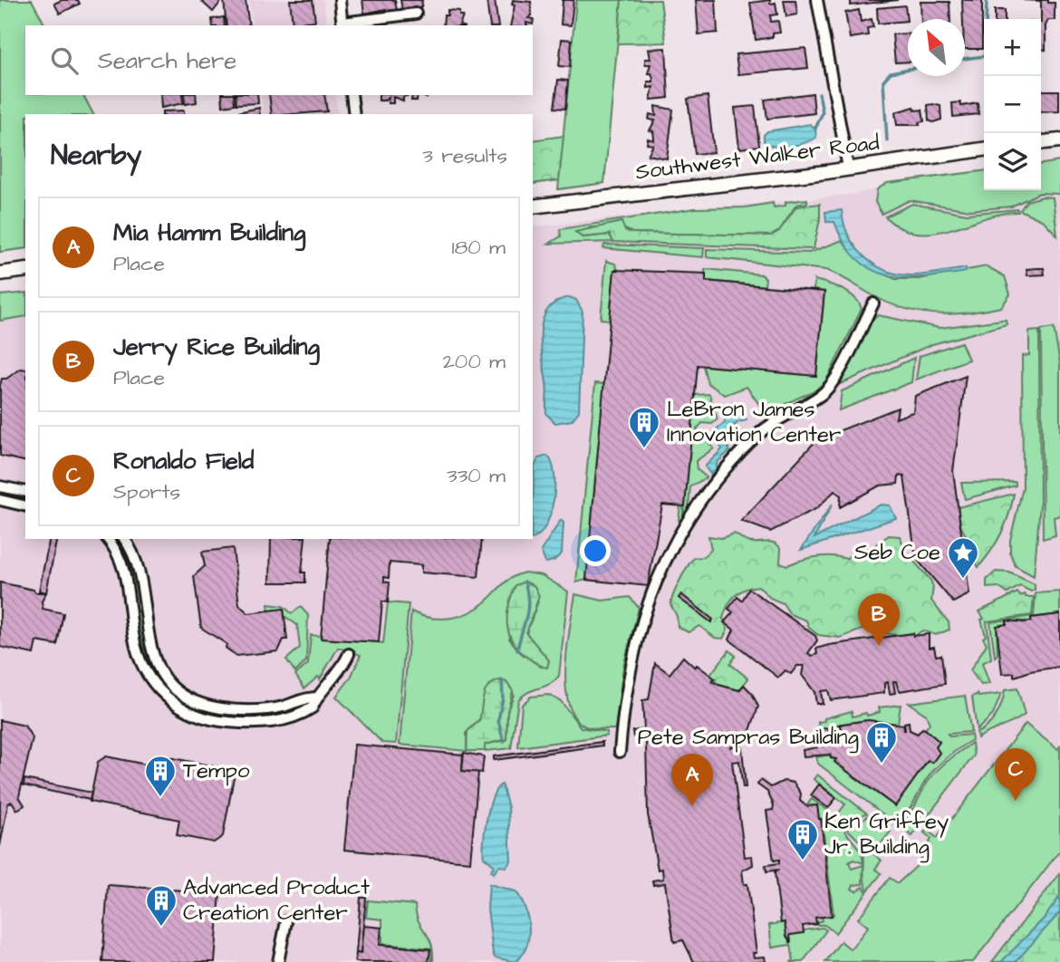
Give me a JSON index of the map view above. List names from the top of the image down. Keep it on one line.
{"streets":{"main road":["Southwest Walker Road"]},"places":{"building":["LeBron James Innovation Center","Pete Sampras Building","Tempo","Ken Griffey Jr. Building","Advanced Product Creation Center"],"place":["Seb Coe"]},"north":"top left","page":{"map_buttons":["+","−"],"search":"Search here","heading":["Nearby","3 results"],"list":[{"mark":"A","name":"Mia Hamm Building","note":"Place","value":"180 m"},{"mark":"B","name":"Jerry Rice Building","note":"Place","value":"200 m"},{"mark":"C","name":"Ronaldo Field","note":"Sports","value":"330 m"}],"pins":["B","C","A"]}}
